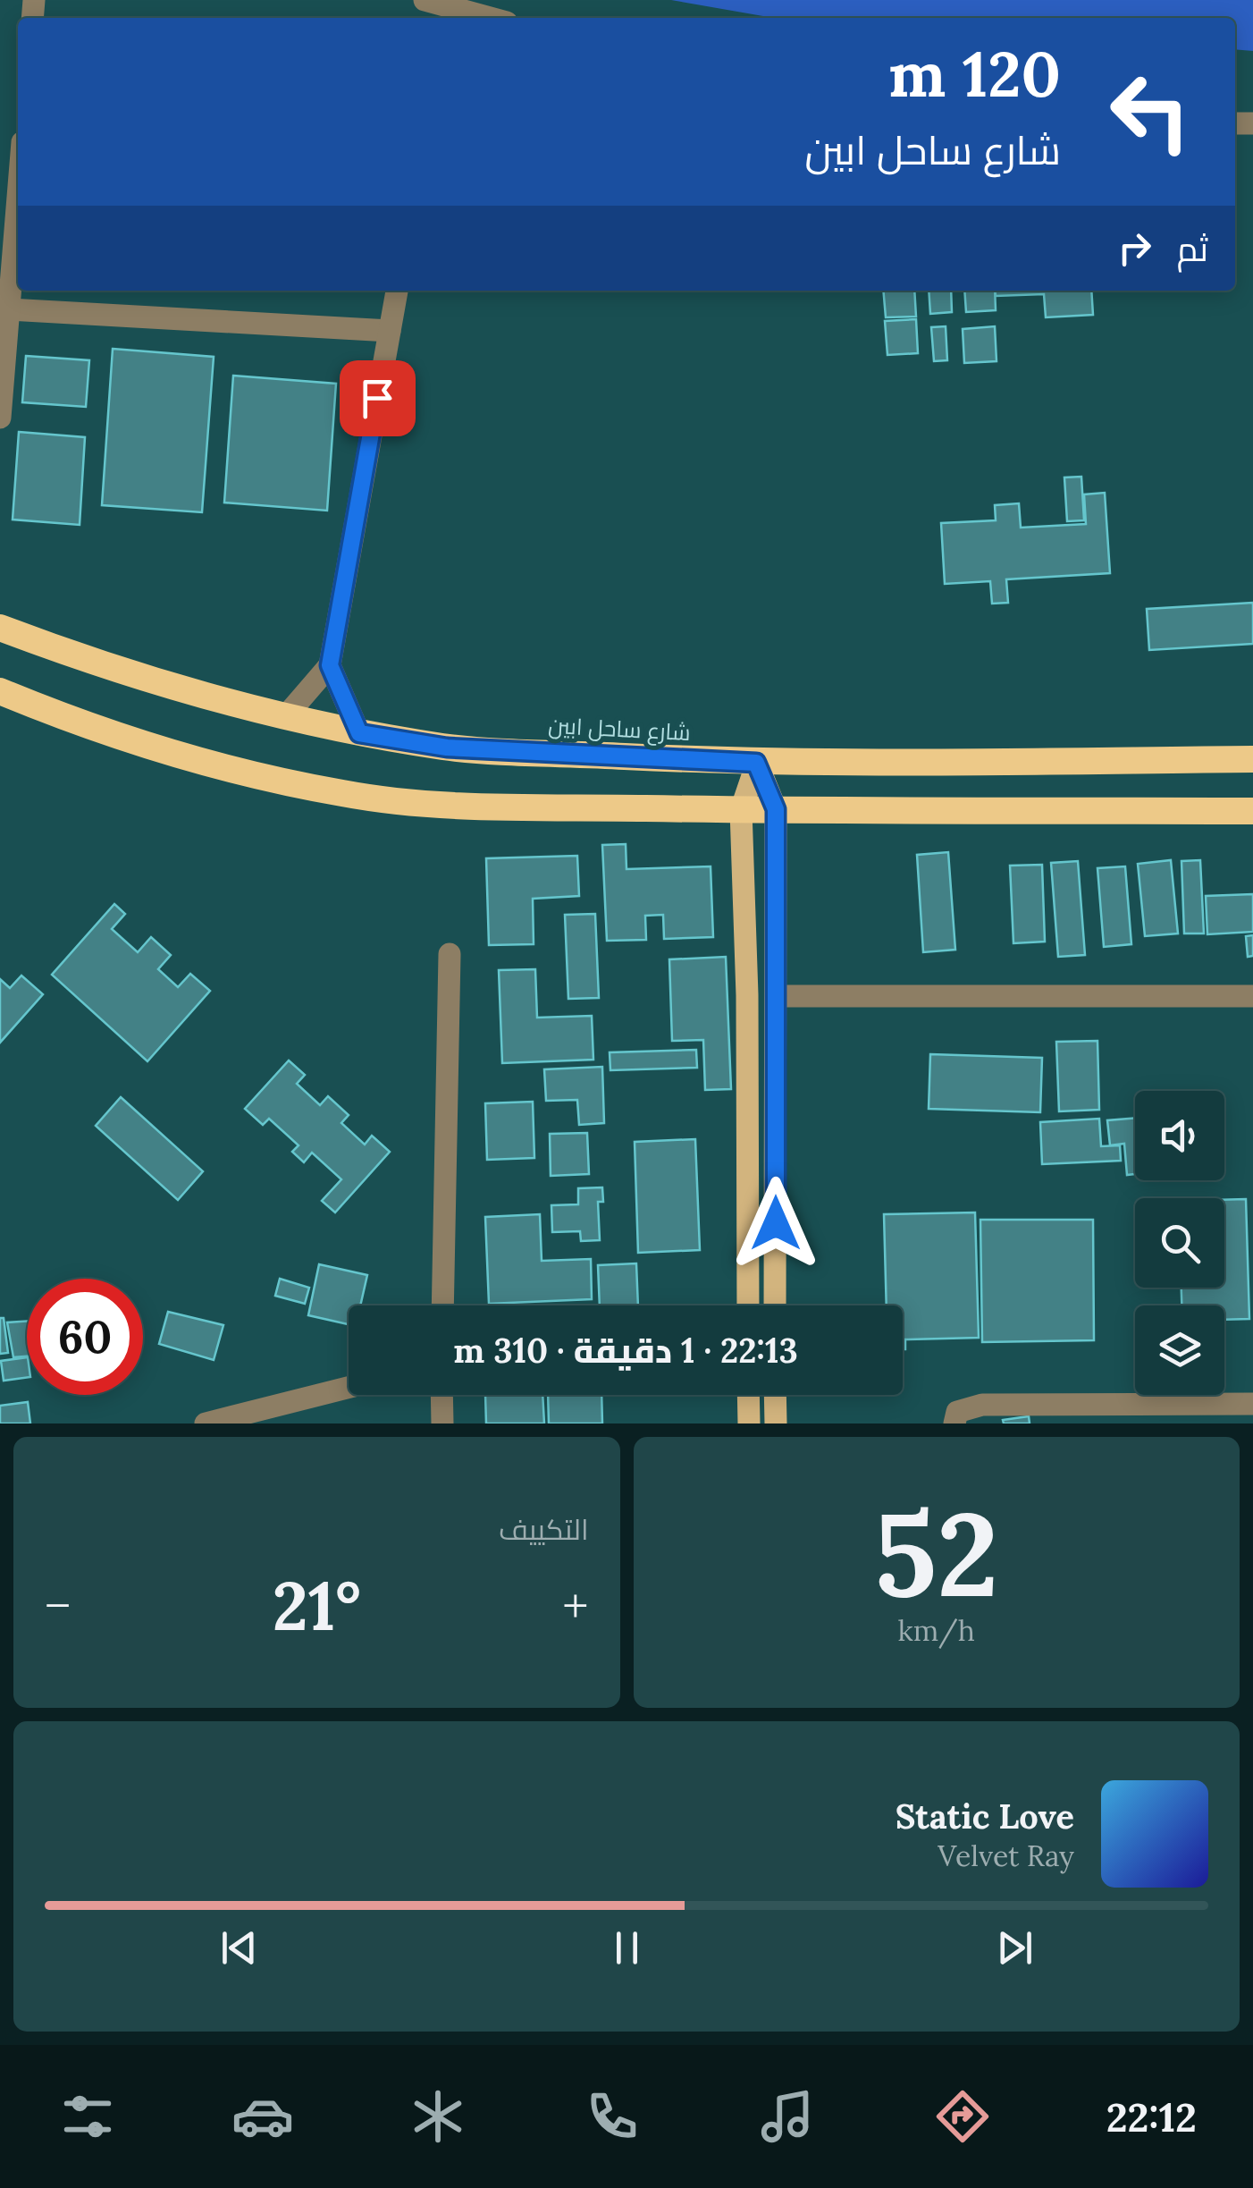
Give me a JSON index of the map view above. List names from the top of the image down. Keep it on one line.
{"streets":{"highway":["شارع ساحل ابين"]},"page":{"turn":["120 m","شارع ساحل ابين"],"then":"ثم","limit":"60","trip":"22:13 · 1 دقيقة · 310 m","tile":[["52","km/h"],"التكييف"],"heat":["−","21°","+"],"song":["Static Love","Velvet Ray"],"tabs":"22:12"}}
